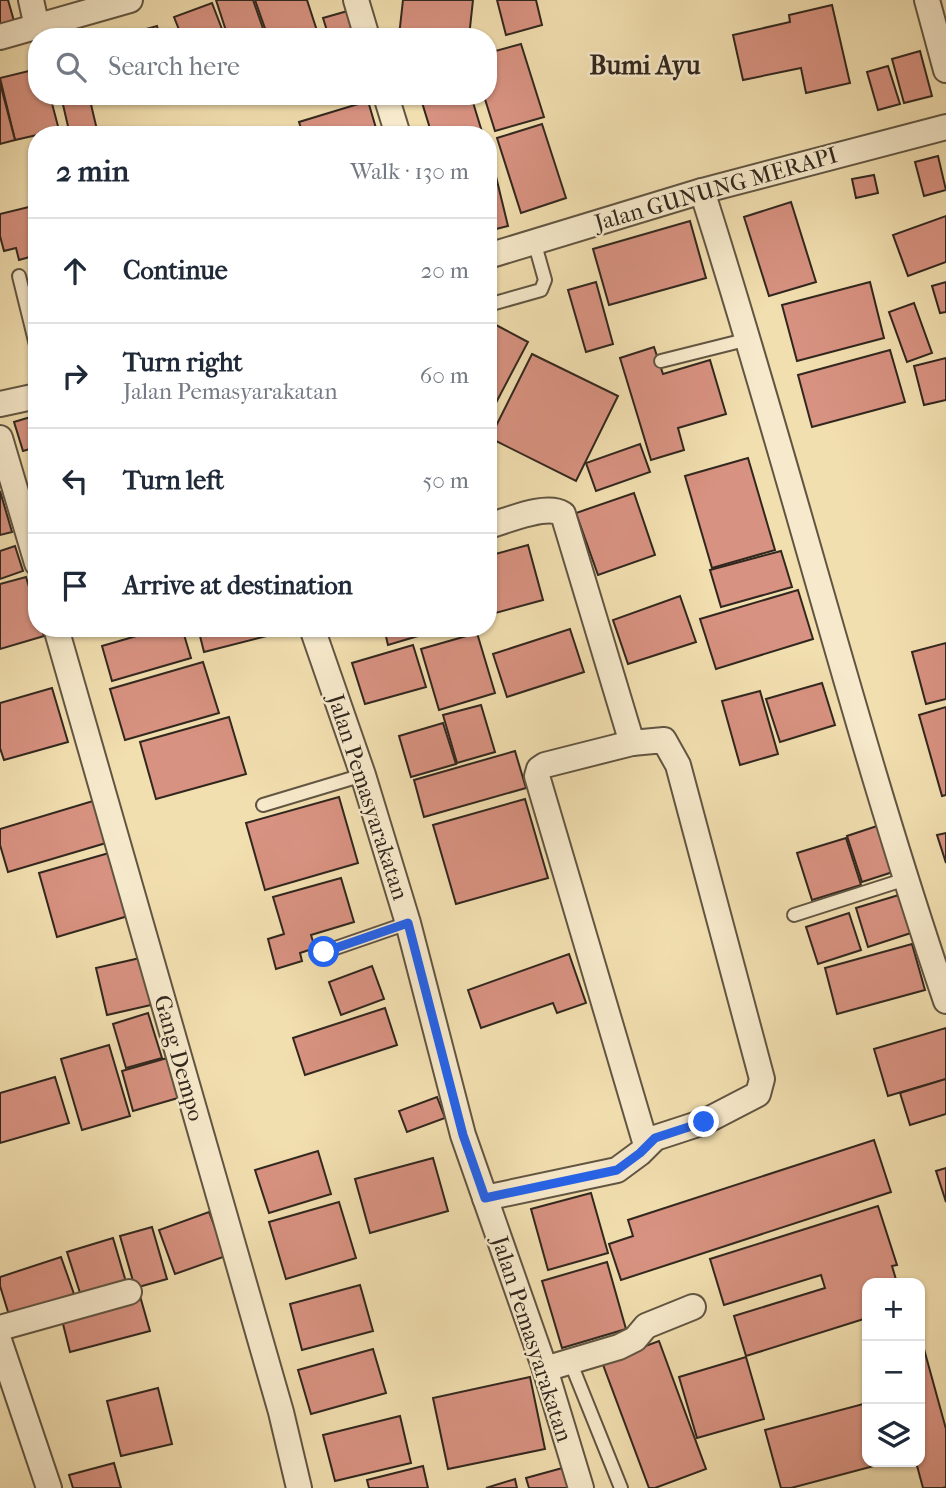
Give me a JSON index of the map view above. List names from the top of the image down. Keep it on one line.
{"streets":{"street":["Jalan GUNUNG MERAPI","Jalan Pemasyarakatan","Gang Dempo"]},"districts":["Bumi Ayu"],"page":{"search":"Search here","heading":["2 min","Walk · 130 m"],"list":[["Continue","20 m"],["Turn right","Jalan Pemasyarakatan","60 m"],["Turn left","50 m"],"Arrive at destination"],"map_buttons":["+","−"]}}
